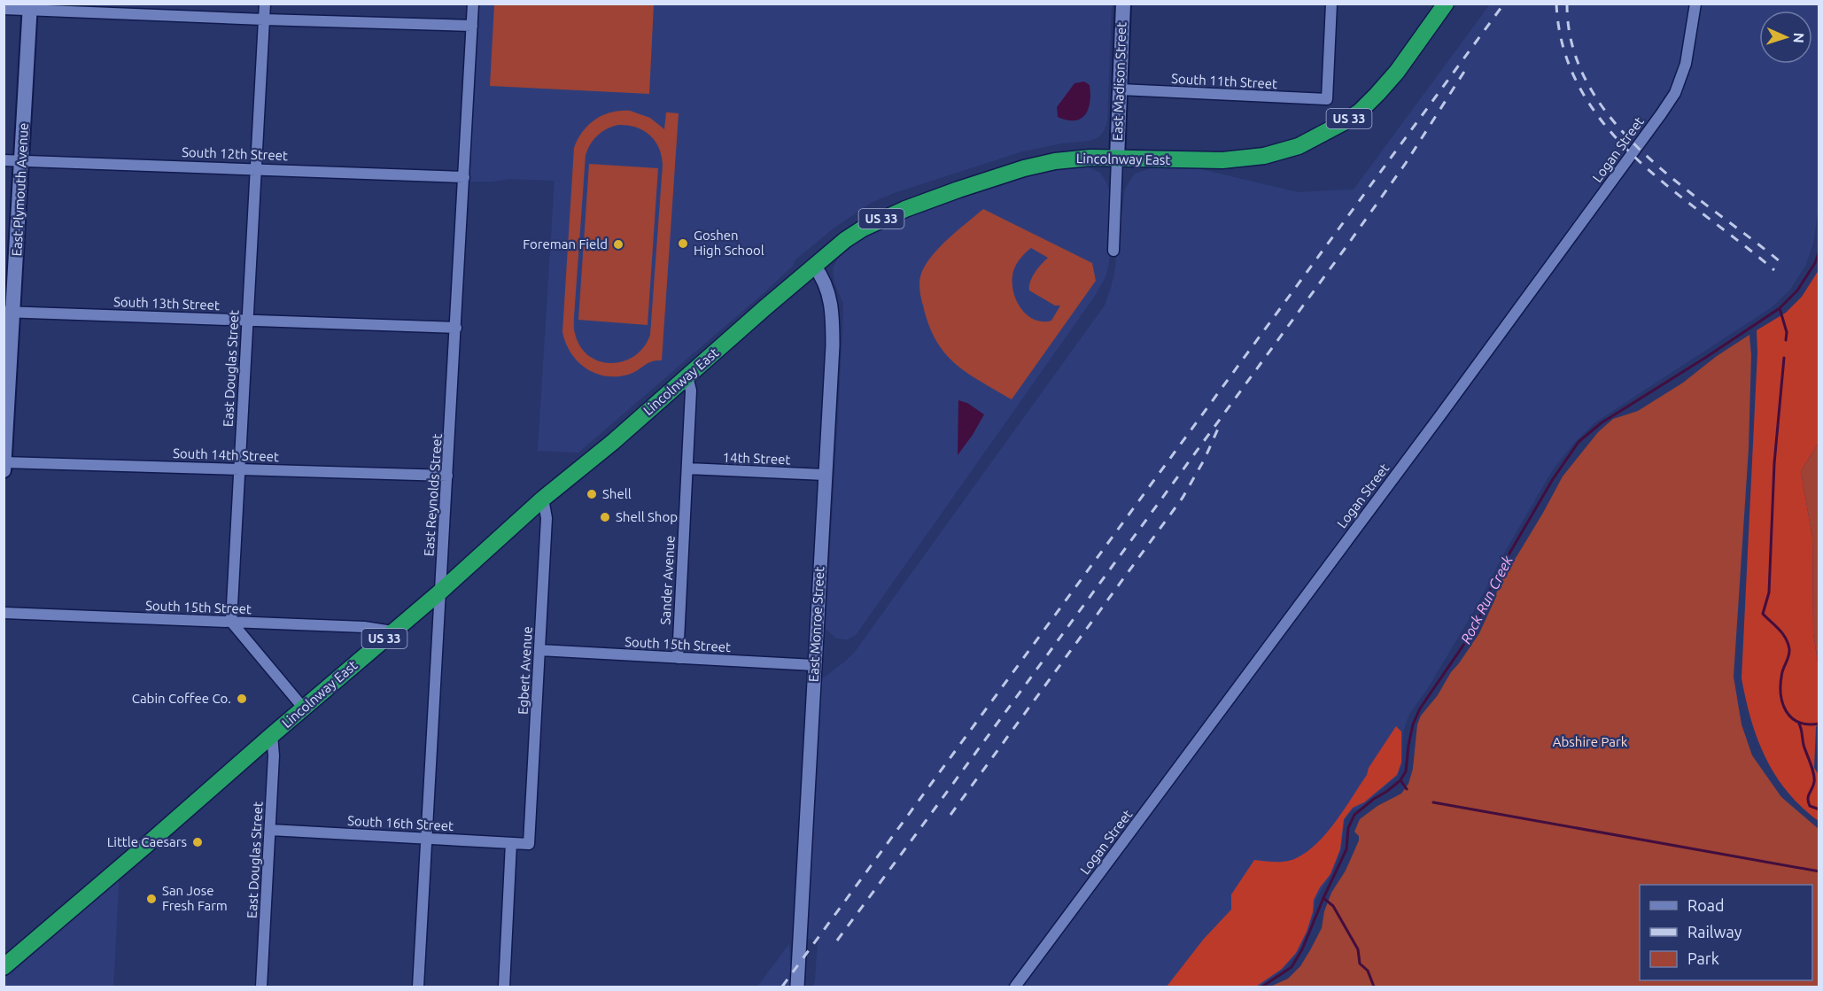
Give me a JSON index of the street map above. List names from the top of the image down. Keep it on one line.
{"streets":{"highway":["US 33","Lincolnway East"],"main road":["East Madison Street","East Plymouth Avenue"],"street":["South 11th Street","Logan Street","South 12th Street","South 13th Street","East Douglas Street","South 14th Street","14th Street","East Reynolds Street","Sander Avenue","South 15th Street","East Monroe Street","Egbert Avenue","South 16th Street"]},"crossings":[["East Madison Street","South 11th Street"],["East Madison Street","Lincolnway East"],["South 12th Street","East Plymouth Avenue"],["South 12th Street","East Douglas Street"],["South 12th Street","East Reynolds Street"],["Lincolnway East","East Douglas Street"],["Lincolnway East","East Reynolds Street"],["Lincolnway East","Sander Avenue"],["Lincolnway East","South 15th Street"],["Lincolnway East","East Monroe Street"],["Lincolnway East","Egbert Avenue"],["East Plymouth Avenue","South 13th Street"],["East Plymouth Avenue","South 14th Street"],["South 13th Street","East Douglas Street"],["South 13th Street","East Reynolds Street"],["East Douglas Street","South 14th Street"],["East Douglas Street","South 15th Street"],["East Douglas Street","South 16th Street"],["South 14th Street","East Reynolds Street"],["14th Street","Sander Avenue"],["14th Street","East Monroe Street"],["East Reynolds Street","South 16th Street"],["Sander Avenue","South 15th Street"],["South 15th Street","East Monroe Street"],["South 15th Street","Egbert Avenue"],["Egbert Avenue","South 16th Street"]],"water":["Rock Run Creek"],"parks":["Abshire Park"],"places":["Goshen High School","Foreman Field","Shell","Shell Shop","Cabin Coffee Co.","Little Caesars","San Jose Fresh Farm"],"legend":["Road","Railway","Park"],"north":"right"}
